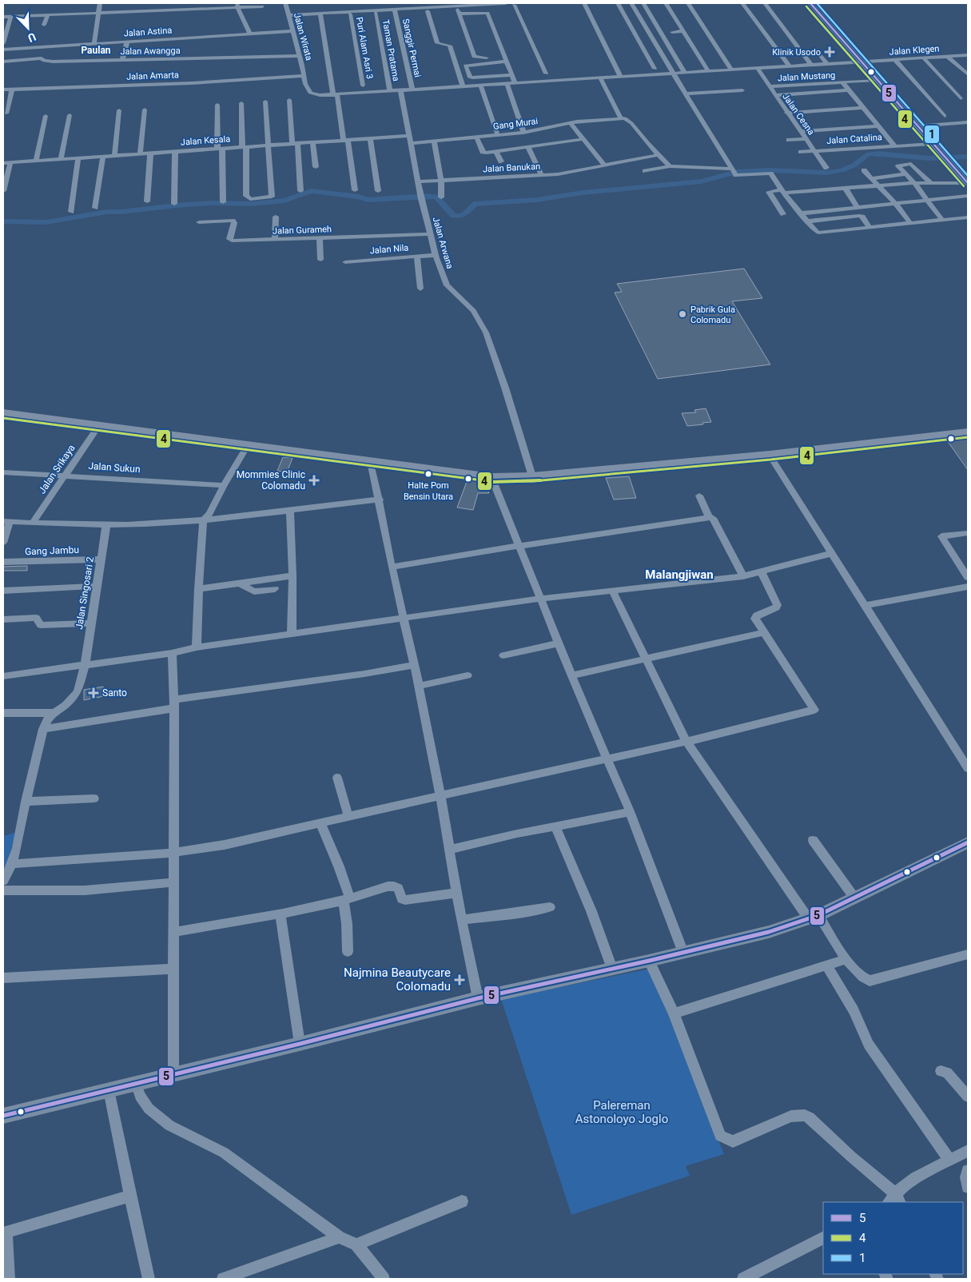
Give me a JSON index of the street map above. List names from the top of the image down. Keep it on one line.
{"streets":{"street":["Jalan Astina","Jalan Wirata","Puri Alam Asri 3","Sanggir Permai","Taman Pratama","Jalan Klegen","Jalan Awangga","Jalan Amarta","Jalan Mustang","Jalan Cesna","Gang Murai","Jalan Catalina","Jalan Kesala","Jalan Banukan","Jalan Gurameh","Jalan Arwana","Jalan Nila","Jalan Sukun","Jalan Srikaya","Gang Jambu","Jalan Singosari 2"]},"crossings":[["Jalan Astina","Jalan Wirata"],["Jalan Wirata","Jalan Klegen"],["Jalan Wirata","Jalan Awangga"],["Jalan Wirata","Jalan Amarta"],["Puri Alam Asri 3","Jalan Klegen"],["Sanggir Permai","Jalan Klegen"],["Taman Pratama","Jalan Klegen"],["Jalan Klegen","Jalan Arwana"],["Jalan Mustang","Jalan Cesna"],["Jalan Cesna","Jalan Catalina"],["Gang Murai","Jalan Arwana"],["Jalan Kesala","Jalan Arwana"],["Jalan Banukan","Jalan Arwana"],["Jalan Gurameh","Jalan Arwana"],["Jalan Arwana","Jalan Nila"],["Jalan Sukun","Jalan Srikaya"],["Gang Jambu","Jalan Singosari 2"]],"districts":["Paulan","Malangjiwan"],"parks":["Palereman Astonoloyo Joglo"],"places":{"health":["Klinik Usodo","Mommies Clinic Colomadu","Santo","Najmina Beautycare Colomadu"],"other":["Pabrik Gula Colomadu","Halte Pom Bensin Utara"]},"lines":["transit line 5","transit line 1","transit line 4"],"legend":["5","4","1"],"north":"bottom right"}
